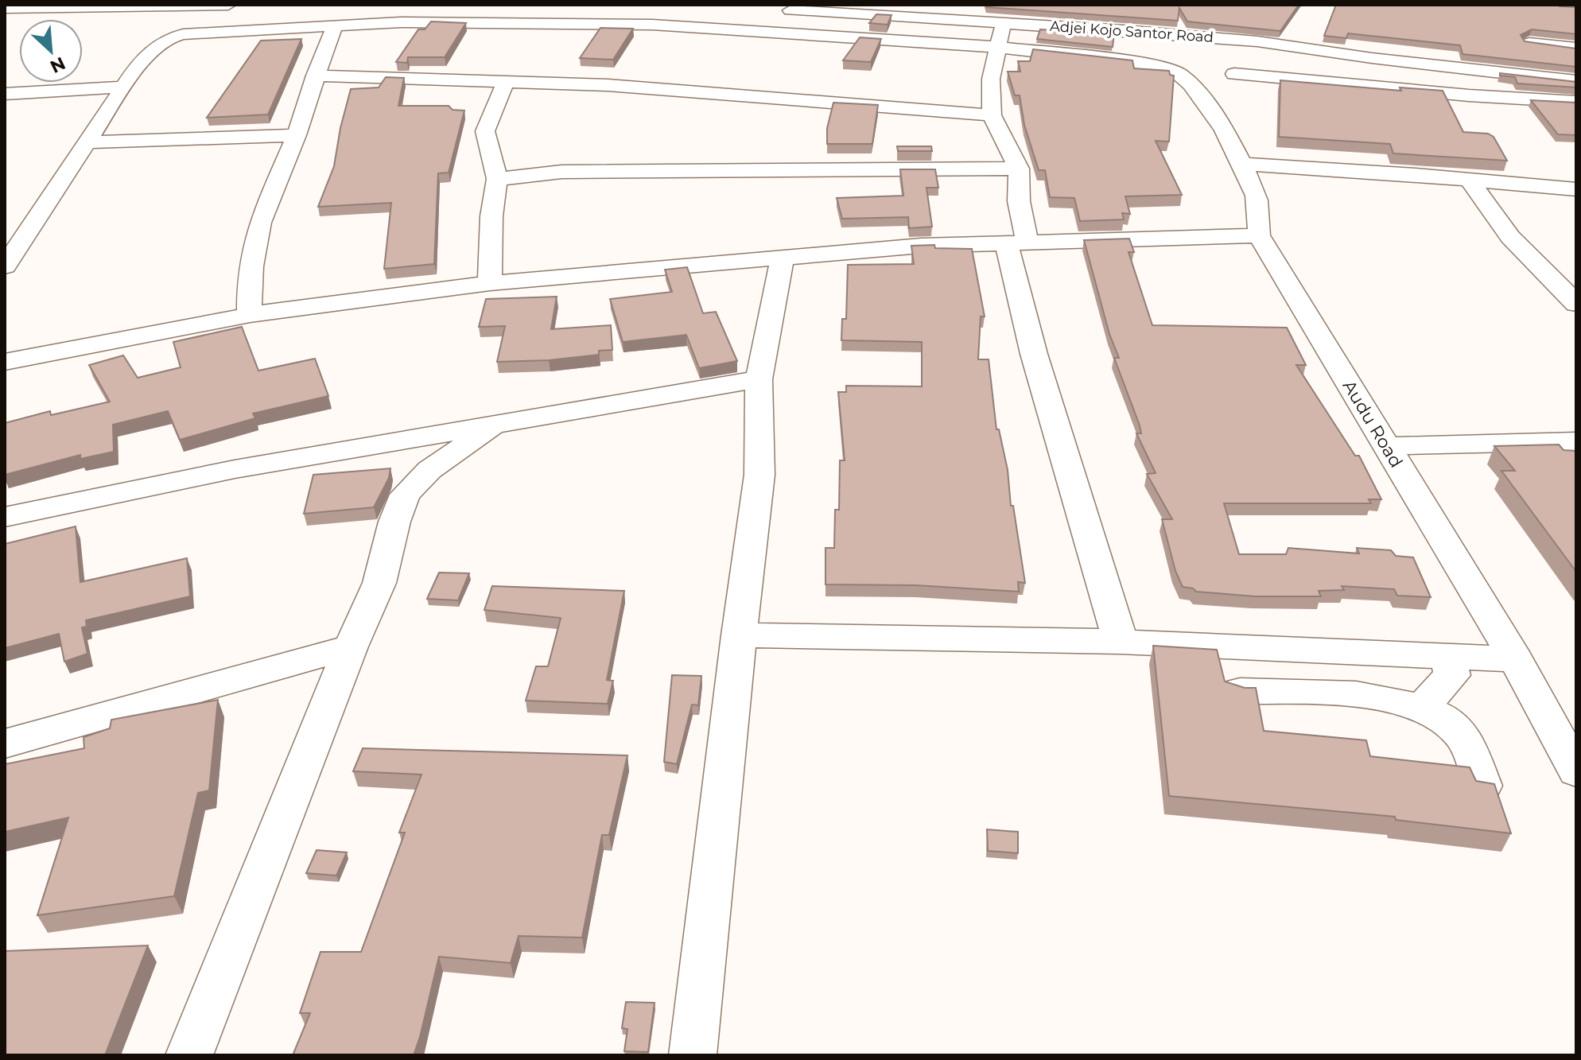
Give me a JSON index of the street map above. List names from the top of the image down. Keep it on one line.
{"streets":{"street":["Adjei Kojo Santor Road","Audu Road"]},"north":"bottom right"}
